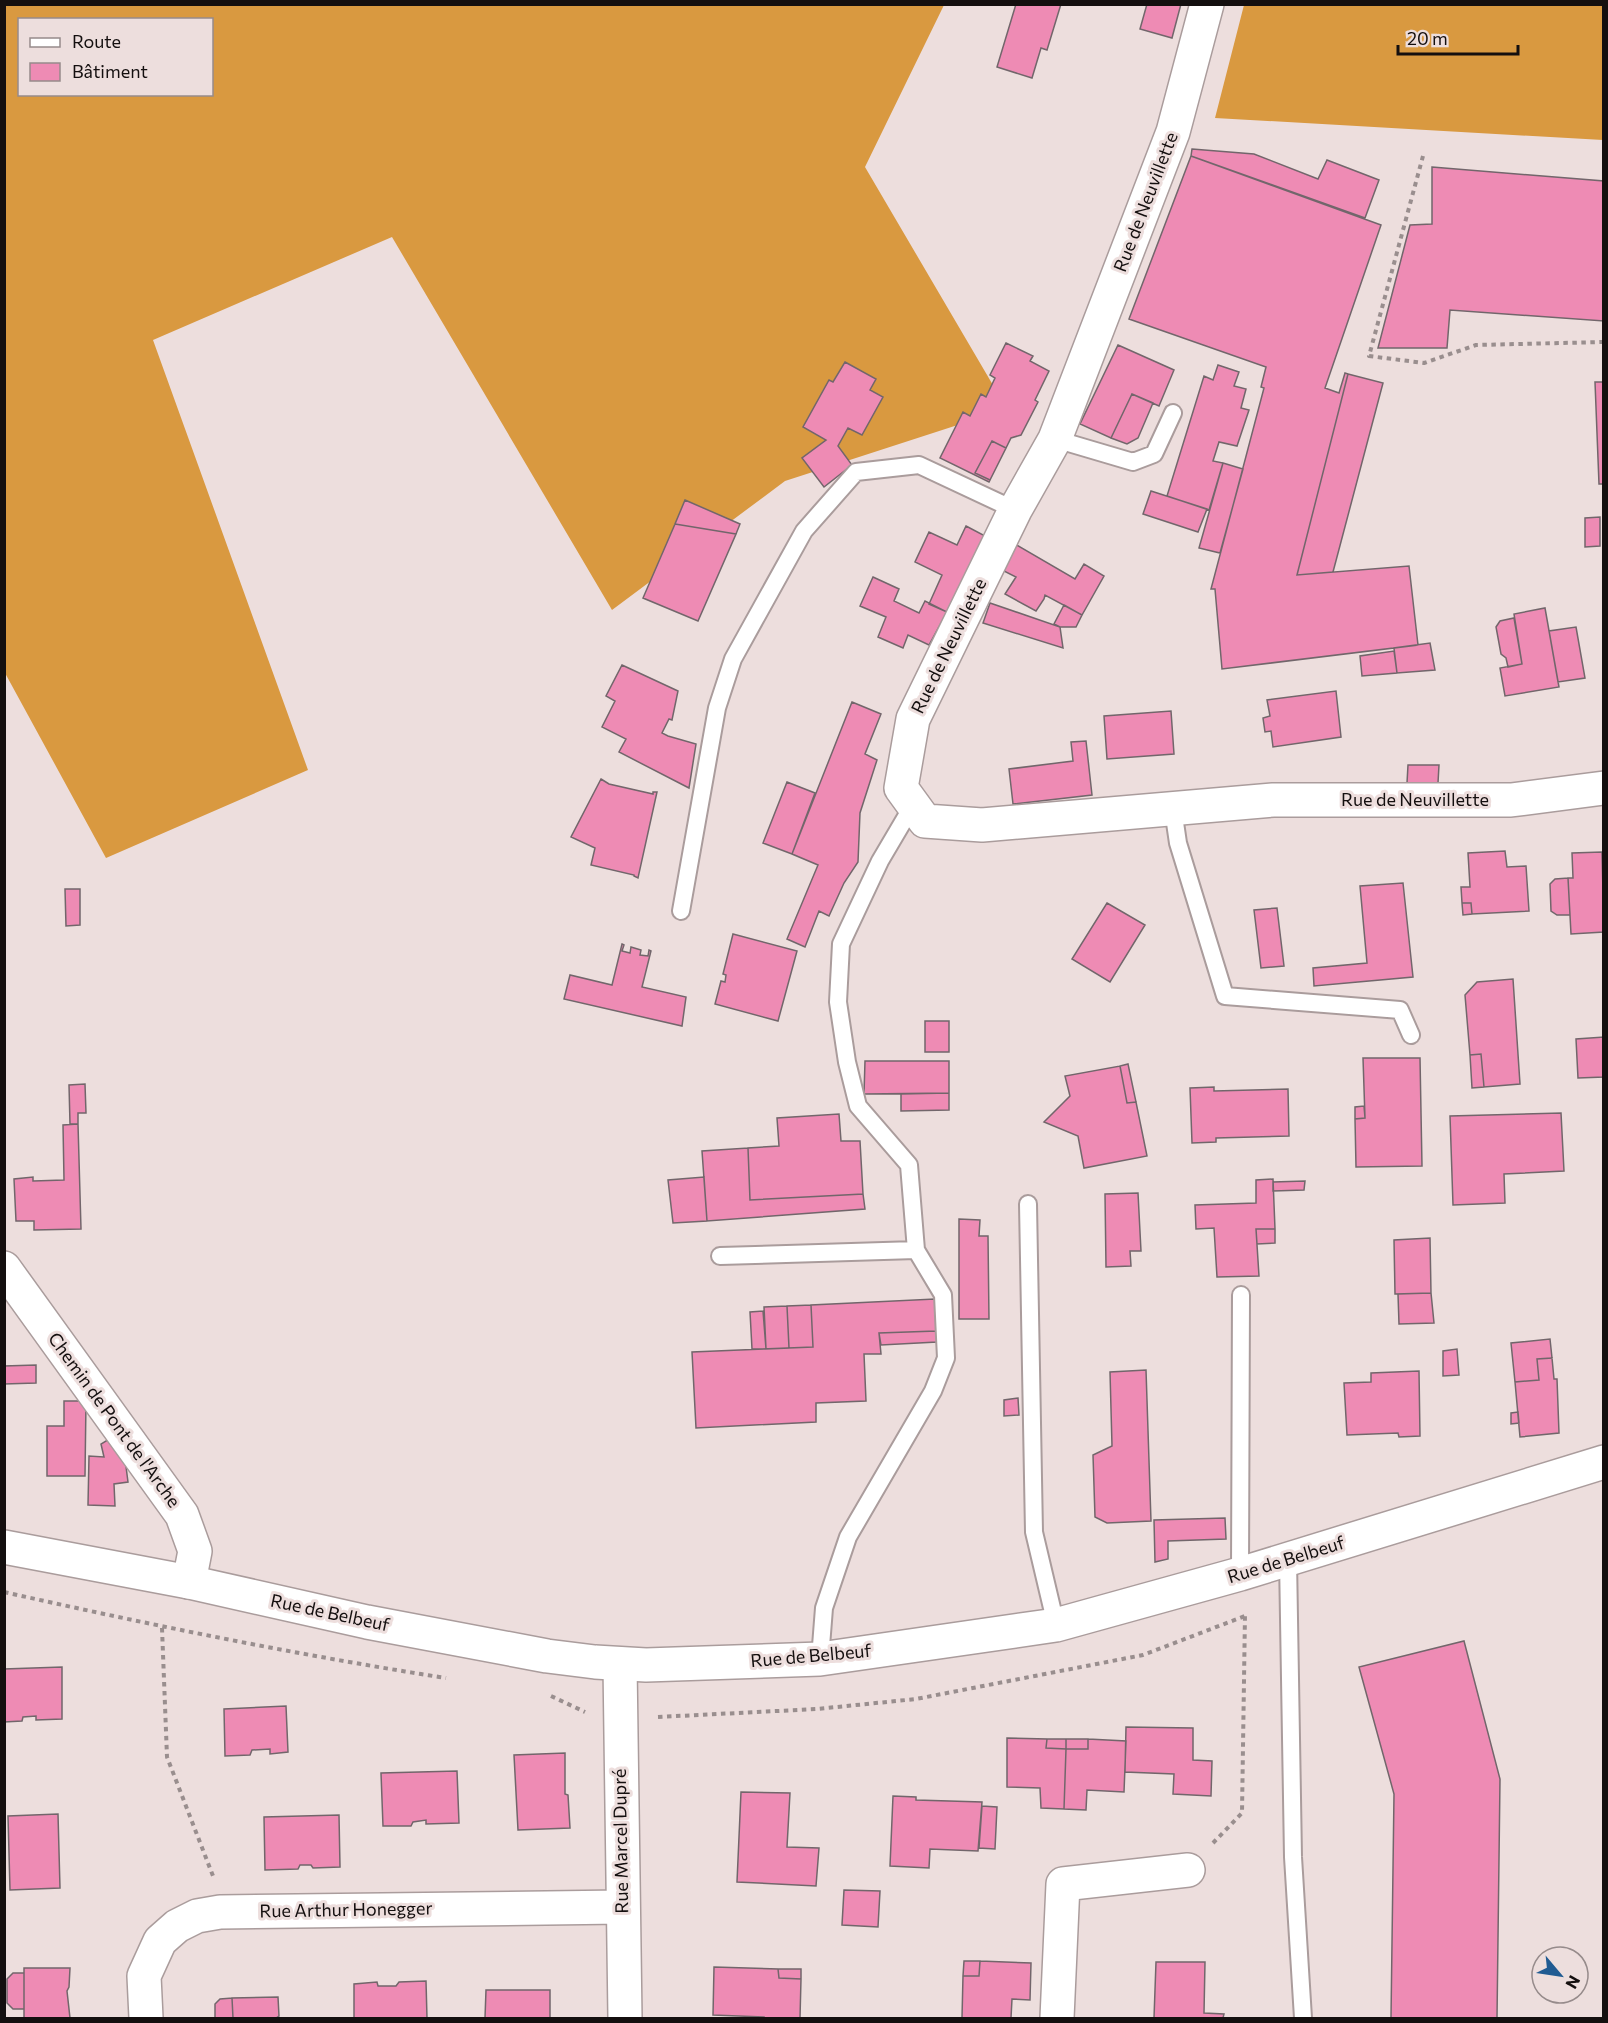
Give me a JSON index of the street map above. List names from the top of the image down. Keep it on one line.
{"streets":{"street":["Rue de Neuvillette","Chemin de Pont de l'Arche","Rue de Belbeuf","Rue Marcel Dupré","Rue Arthur Honegger"]},"crossings":[["Chemin de Pont de l'Arche","Rue de Belbeuf"],["Rue de Belbeuf","Rue Marcel Dupré"],["Rue Marcel Dupré","Rue Arthur Honegger"]],"legend":["Route","Bâtiment"],"scale_bar":"20 m","north":"bottom right"}
